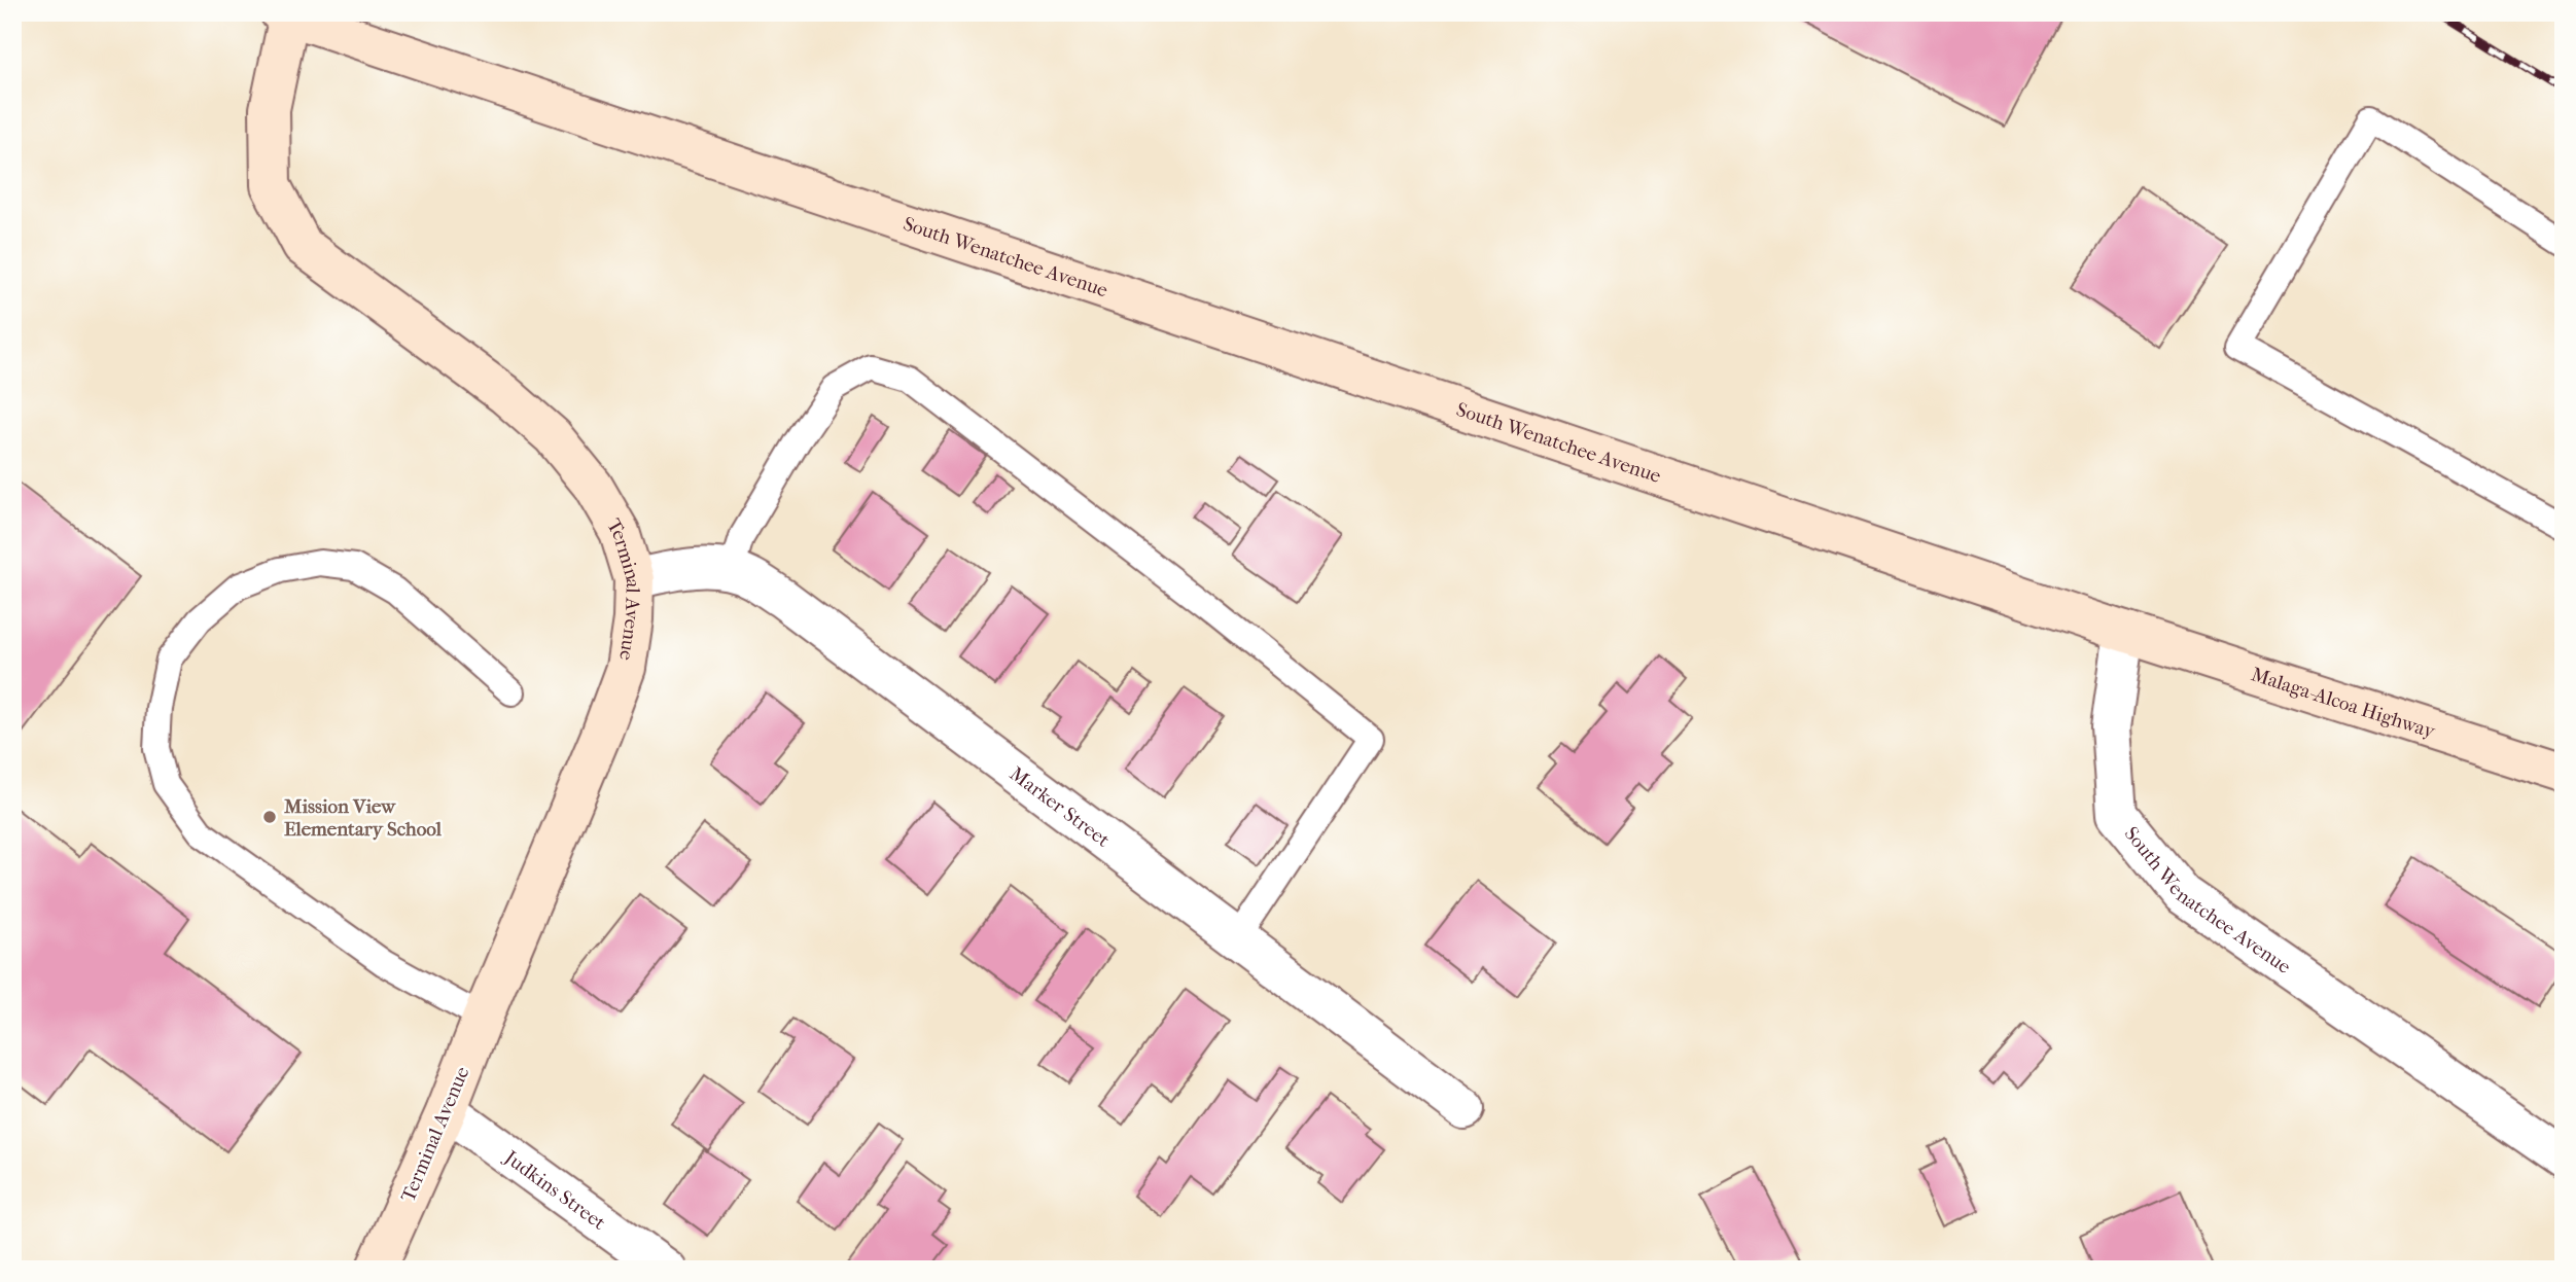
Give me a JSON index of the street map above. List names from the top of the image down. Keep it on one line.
{"streets":{"main road":["South Wenatchee Avenue","Terminal Avenue","Malaga-Alcoa Highway"],"street":["Marker Street","Judkins Street"]},"crossings":[["South Wenatchee Avenue","Terminal Avenue"],["South Wenatchee Avenue","Malaga-Alcoa Highway"],["Terminal Avenue","Marker Street"],["Terminal Avenue","Judkins Street"]],"places":["Mission View Elementary School"]}
